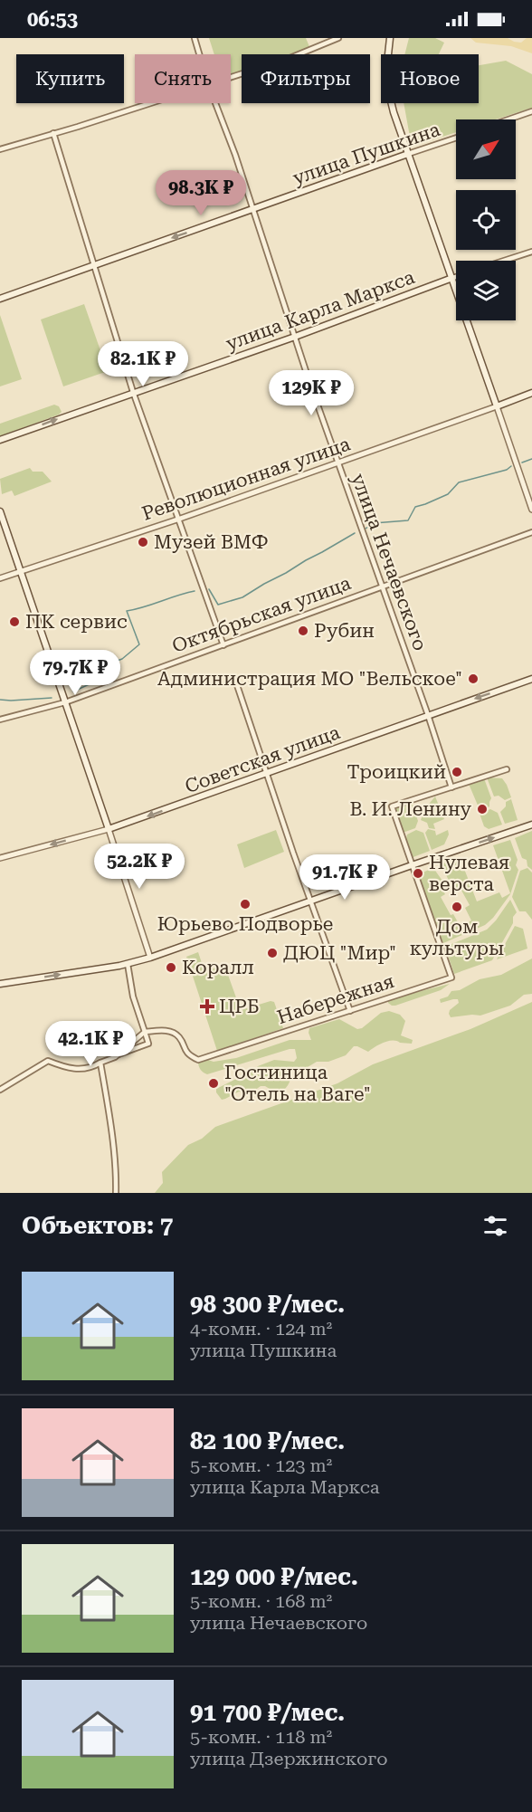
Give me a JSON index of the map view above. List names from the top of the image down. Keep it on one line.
{"streets":{"main road":["улица Пушкина","улица Карла Маркса","Революционная улица","Советская улица"],"street":["улица Нечаевского","Октябрьская улица","Набережная"]},"crossings":[["улица Пушкина","улица Нечаевского"],["улица Карла Маркса","улица Нечаевского"],["Революционная улица","улица Нечаевского"],["улица Нечаевского","Октябрьская улица"],["улица Нечаевского","Советская улица"]],"one_way":["Советская улица"],"places":{"other":["Музей ВМФ","ПК сервис","Рубин","Администрация МО \"Вельское\"","Троицкий","В. И. Ленину","Нулевая верста","Юрьево Подворье","Дом культуры","ДЮЦ \"Мир\"","Коралл","Гостиница \"Отель на Ваге\""],"health":["ЦРБ"]},"north":"top right","page":{"status":"06:53","chip":["Купить","Снять","Фильтры","Новое"],"price":["98.3K ₽","82.1K ₽","129K ₽","79.7K ₽","52.2K ₽","91.7K ₽","42.1K ₽"],"heading":"Объектов: 7","list":[{"name":"98 300 ₽/мес.","note":"4-комн. · 124 m² · улица Пушкина"},{"name":"82 100 ₽/мес.","note":"5-комн. · 123 m² · улица Карла Маркса"},{"name":"129 000 ₽/мес.","note":"5-комн. · 168 m² · улица Нечаевского"},{"name":"91 700 ₽/мес.","note":"5-комн. · 118 m² · улица Дзержинского"}]}}
